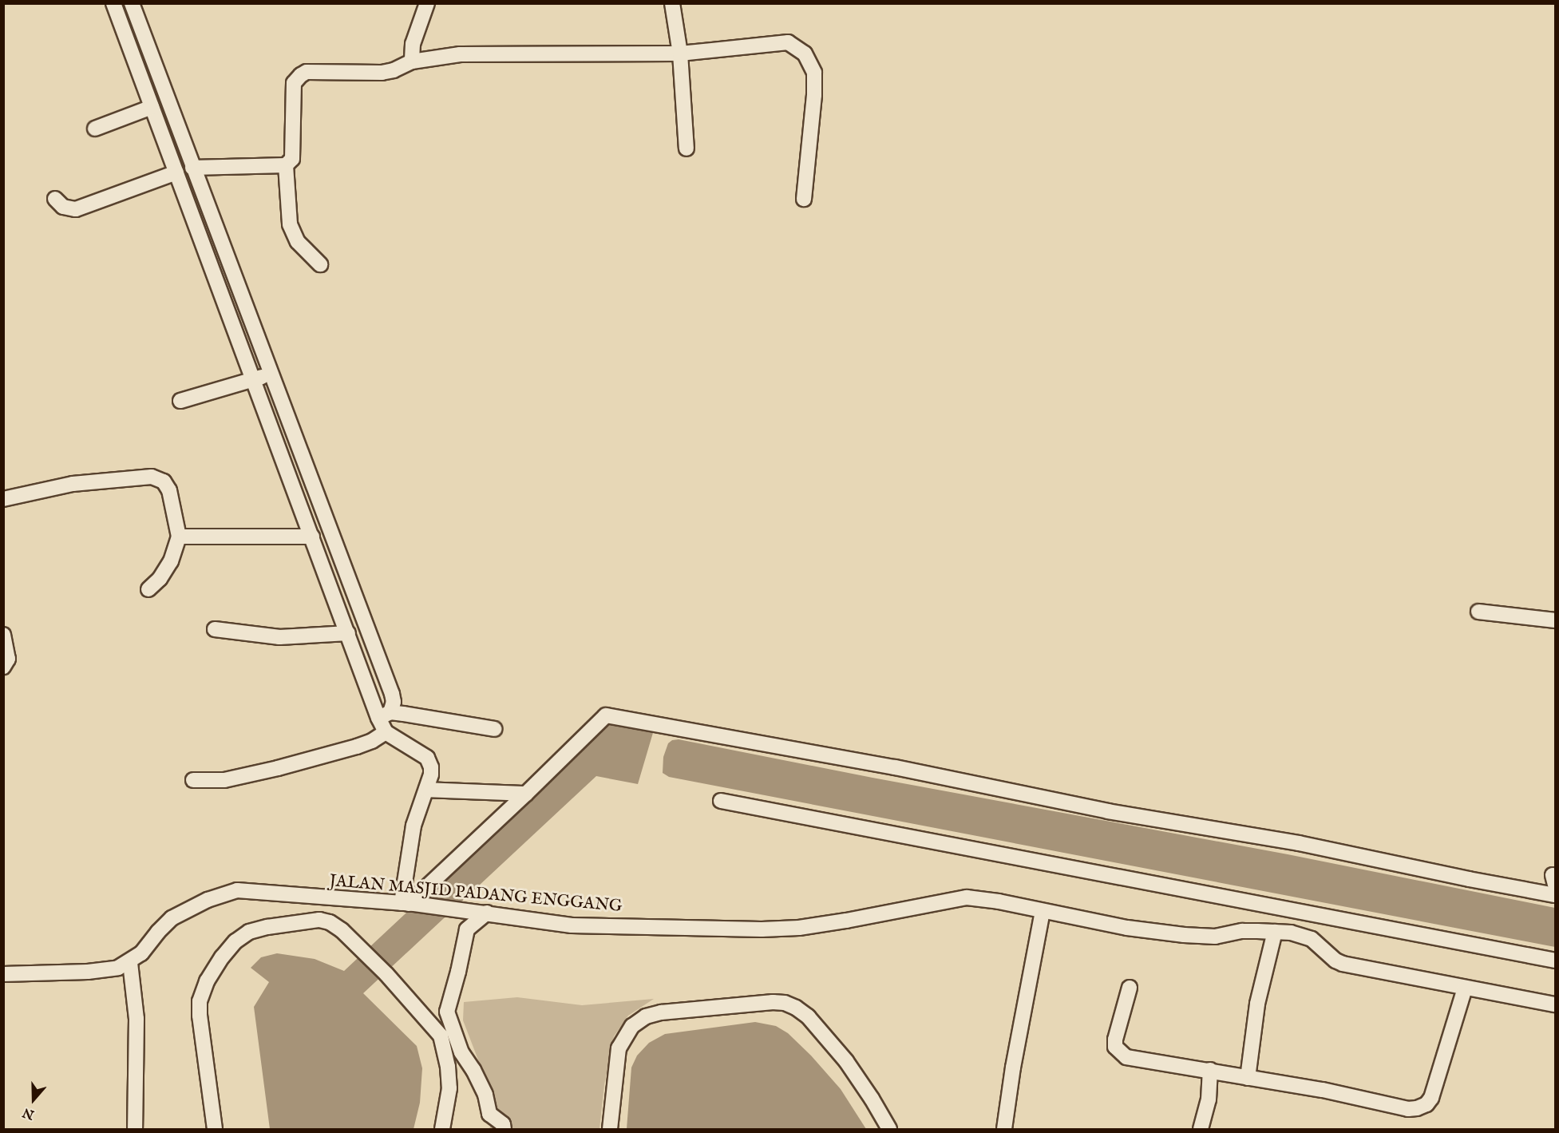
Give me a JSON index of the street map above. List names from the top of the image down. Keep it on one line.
{"streets":{"street":["JALAN MASJID PADANG ENGGANG"]},"north":"bottom"}
